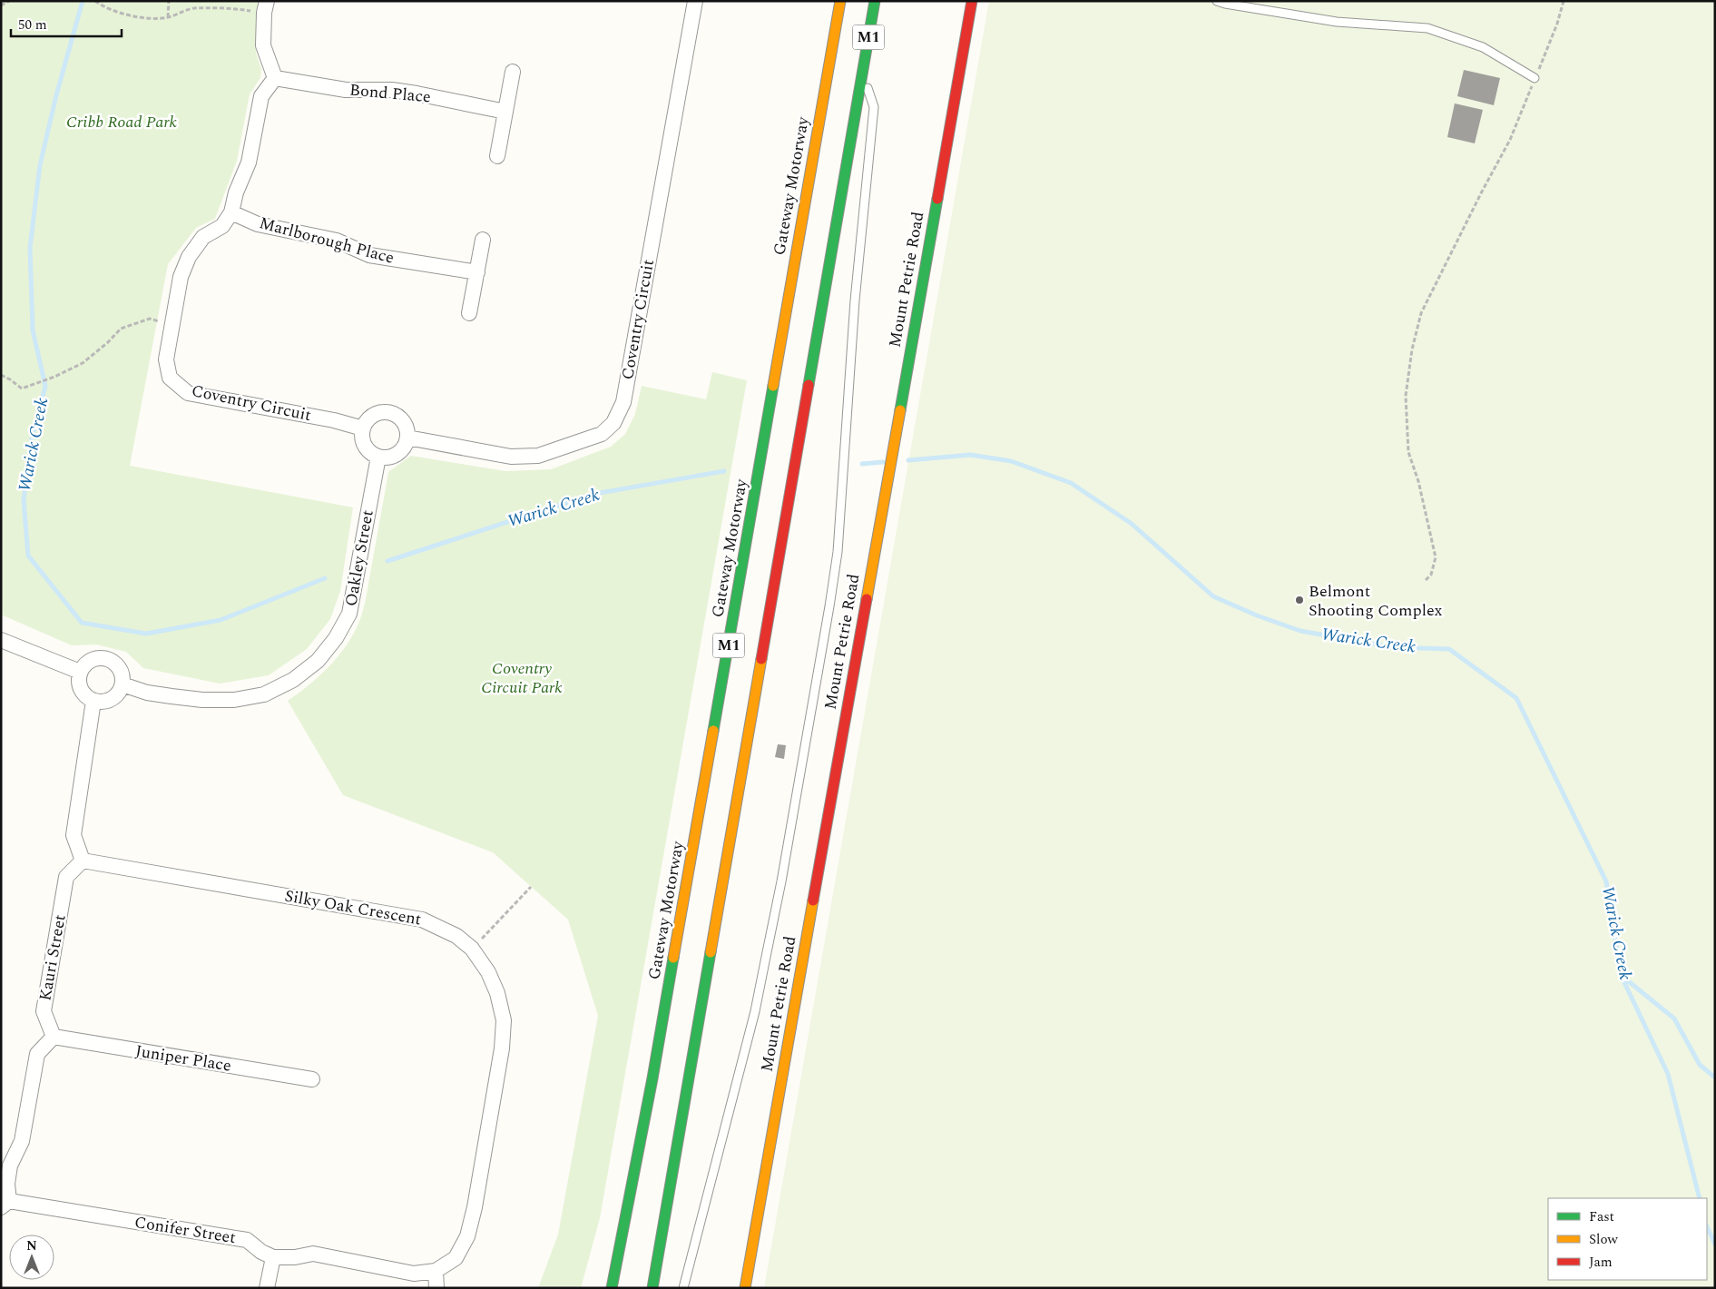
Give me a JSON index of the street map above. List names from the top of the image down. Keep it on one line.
{"streets":{"main road":["M1","Gateway Motorway","Mount Petrie Road"],"street":["Bond Place","Marlborough Place","Coventry Circuit","Oakley Street","Silky Oak Crescent","Kauri Street","Juniper Place","Conifer Street"]},"crossings":[["Bond Place","Coventry Circuit"],["Marlborough Place","Coventry Circuit"],["Coventry Circuit","Oakley Street"],["Silky Oak Crescent","Kauri Street"],["Kauri Street","Juniper Place"]],"water":["Warick Creek"],"parks":["Cribb Road Park","Coventry Circuit Park"],"places":["Belmont Shooting Complex"],"legend":["Fast","Slow","Jam"],"scale_bar":"50 m","north":"top"}
